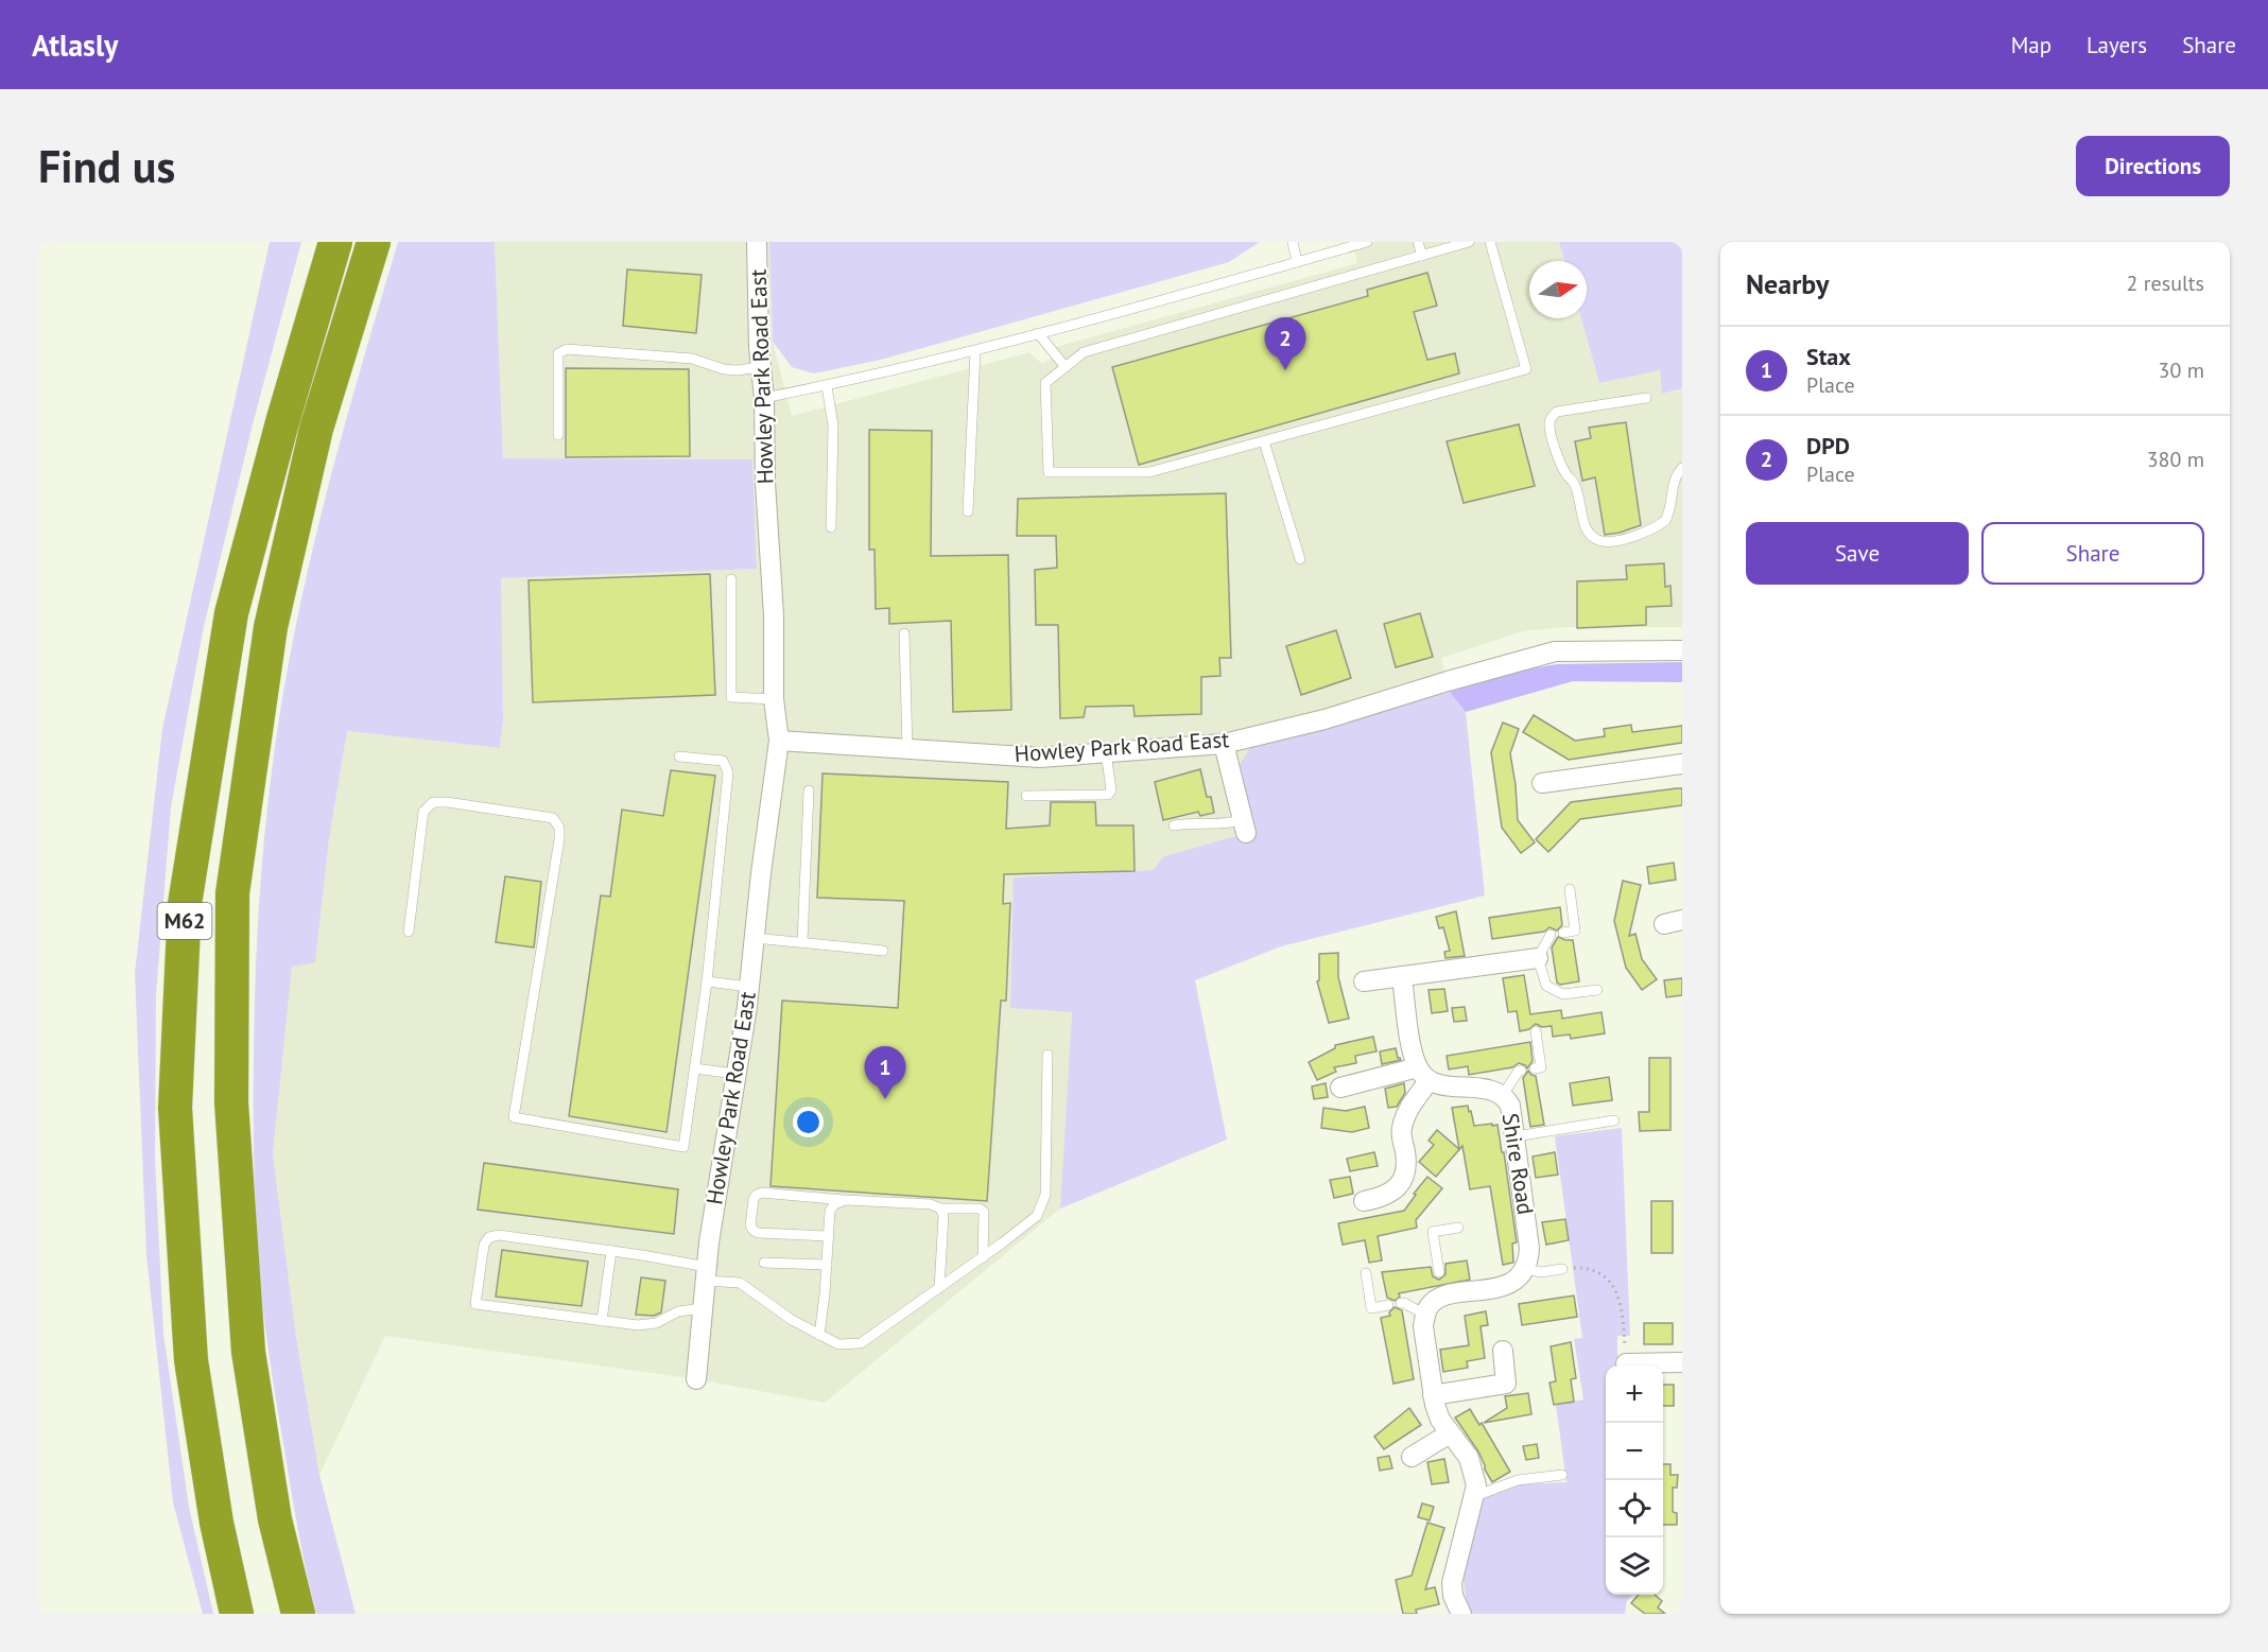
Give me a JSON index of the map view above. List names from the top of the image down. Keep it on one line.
{"streets":{"highway":["M62"],"street":["Howley Park Road East","Shire Road"]},"north":"right","page":{"header":"Atlasly","nav":["Map","Layers","Share"],"buttons":["Directions",["Save","Share"]],"title":"Find us","heading":["Nearby","2 results"],"pins":["2","1"],"list":[{"mark":"1","name":"Stax","note":"Place","value":"30 m"},{"mark":"2","name":"DPD","note":"Place","value":"380 m"}],"map_buttons":["+","−"]}}
